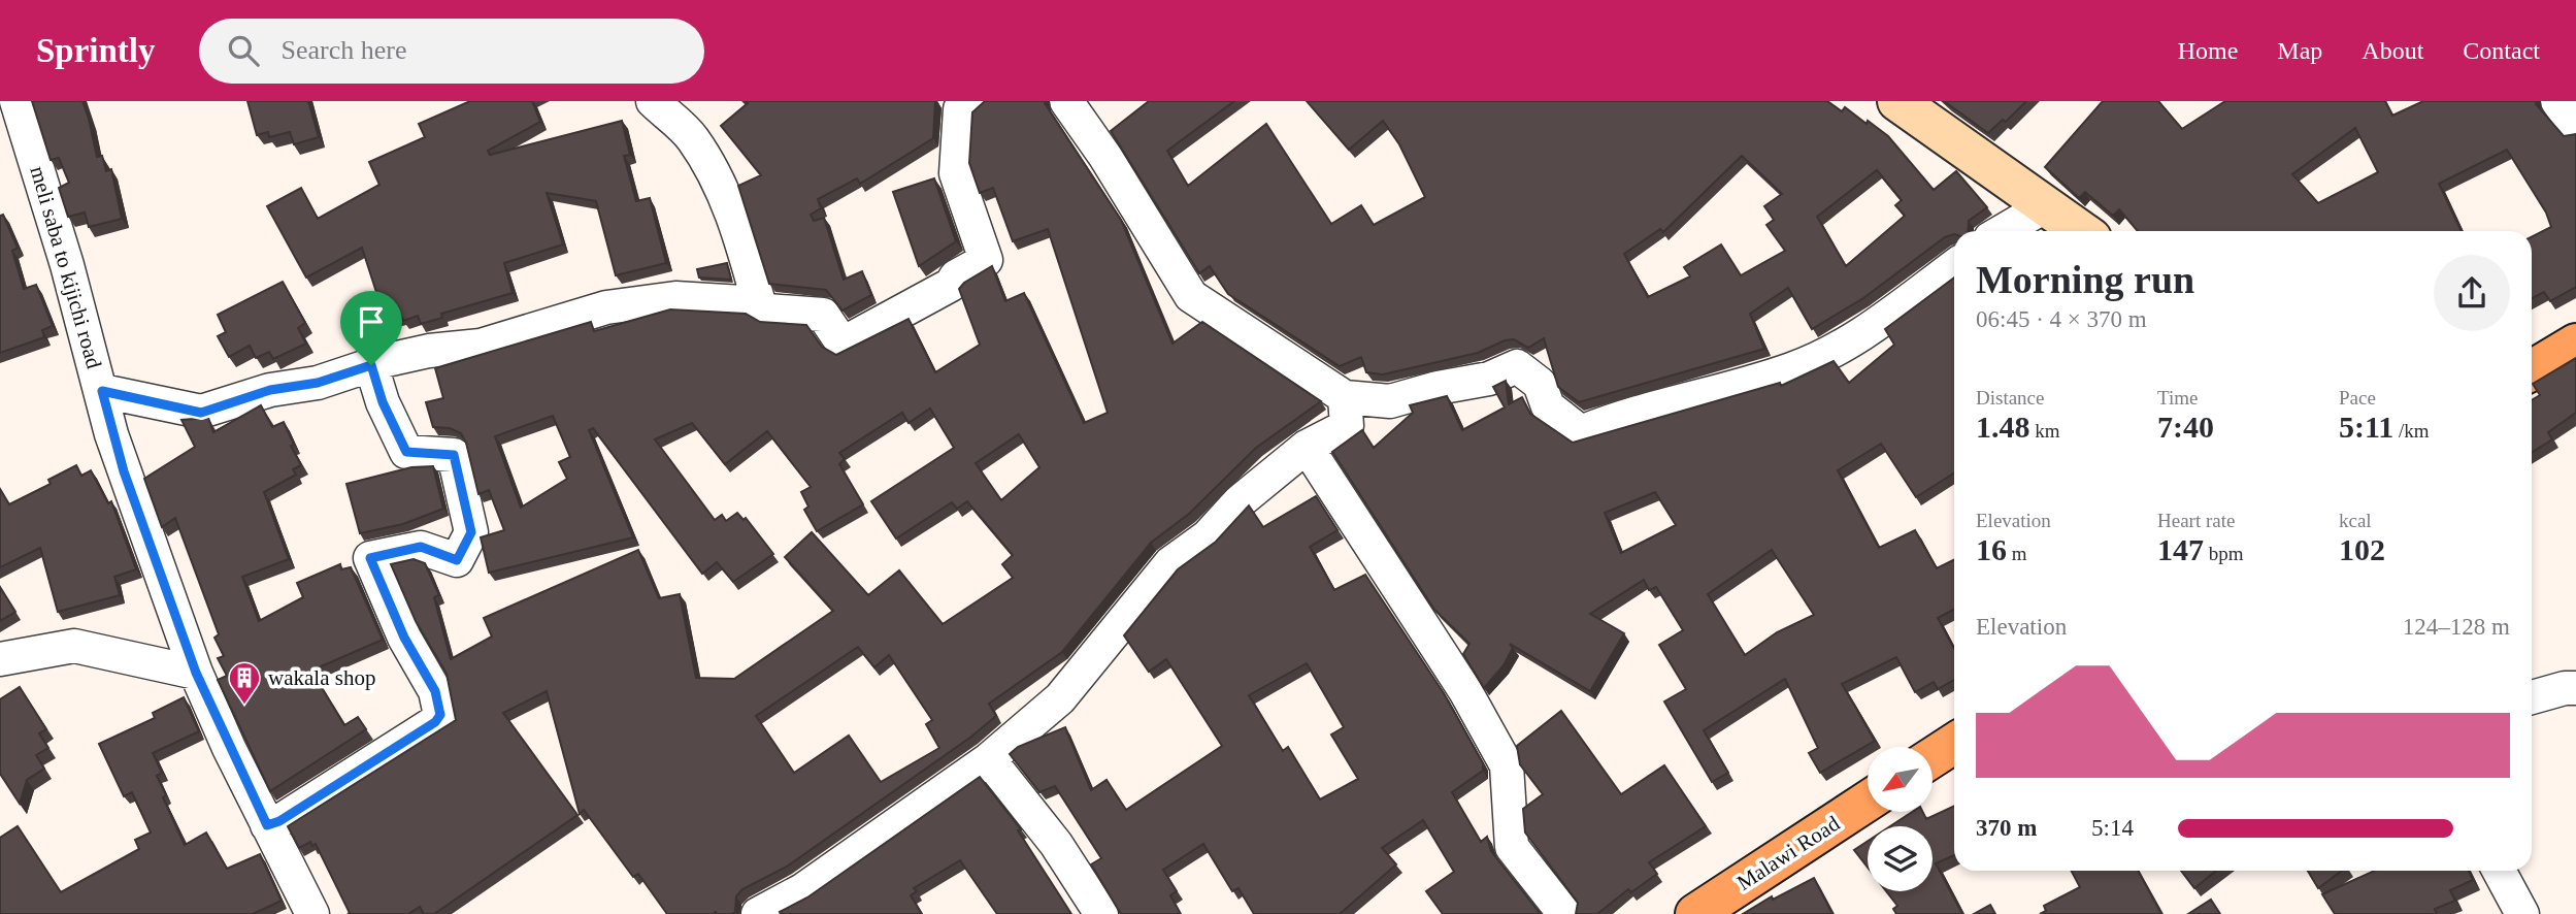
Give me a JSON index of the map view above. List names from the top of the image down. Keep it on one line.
{"streets":{"main road":["Malawi Road"],"street":["meli saba to kijichi road"]},"places":{"building":["wakala shop"]},"north":"bottom left","page":{"header":"Sprintly","search":"Search here","nav":["Home","Map","About","Contact"],"heading":["Morning run","06:45 · 4 × 370 m"],"stats":[["Distance","1.48 km"],["Time","7:40"],["Pace","5:11 /km"],["Elevation","16 m"],["Heart rate","147 bpm"],["kcal","102"]],"chart":["Elevation","124–128 m"],"list":[{"name":"370 m","note":"5:14"}]}}
